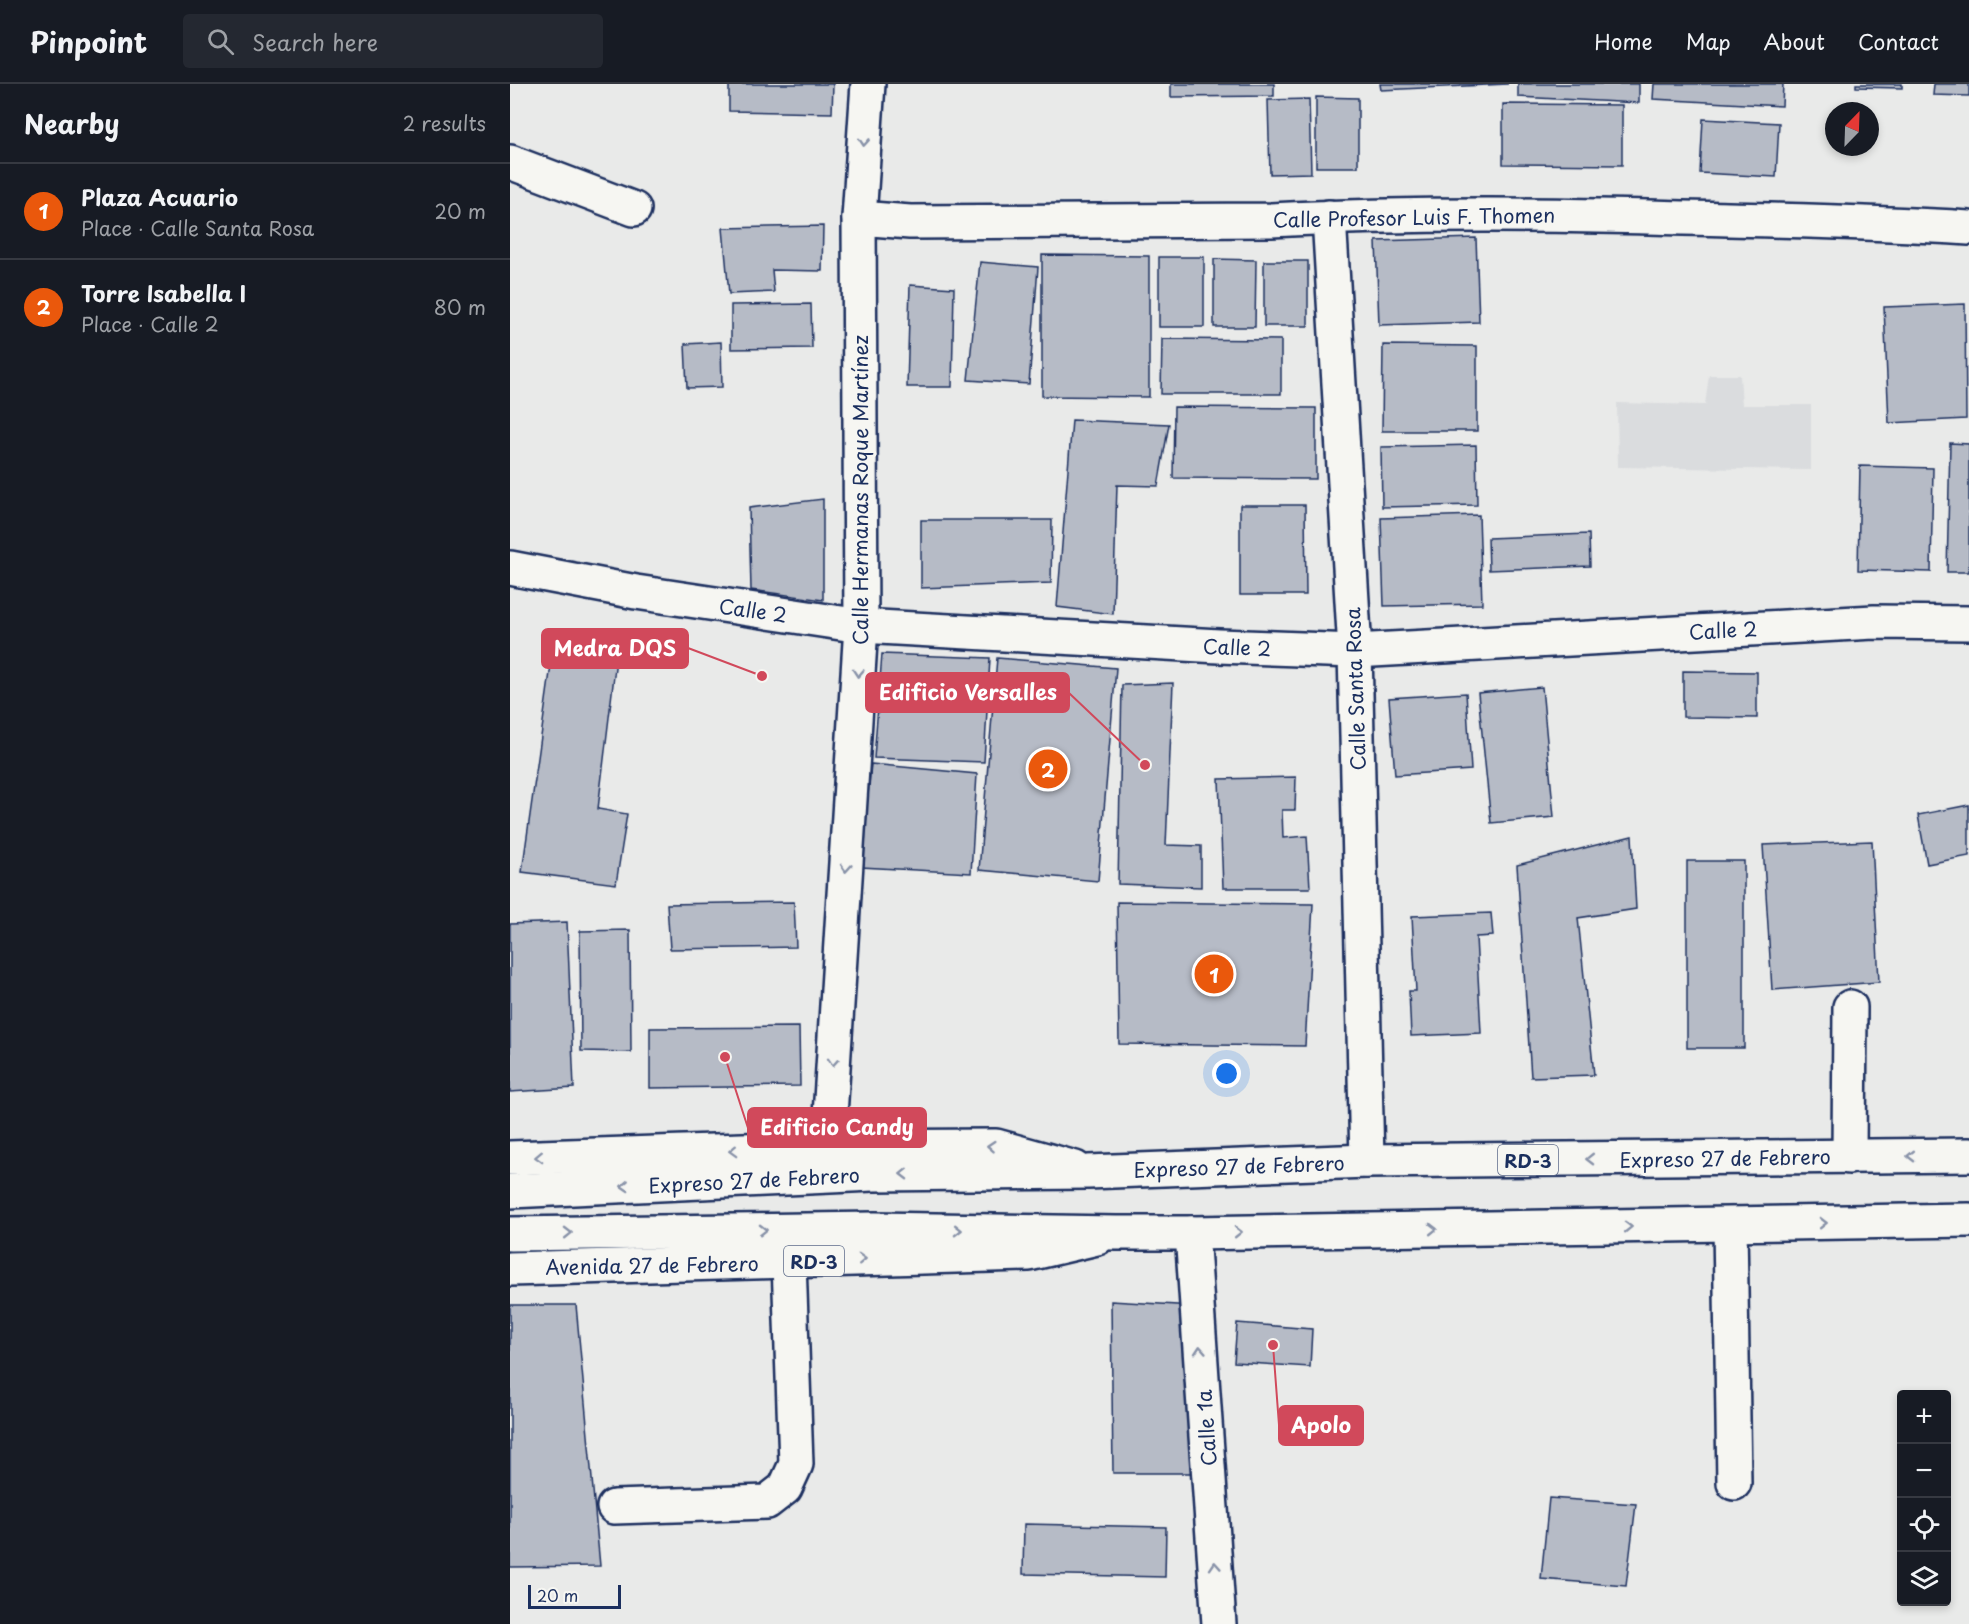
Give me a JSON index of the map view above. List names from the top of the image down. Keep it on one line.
{"streets":{"main road":["Calle Profesor Luis F. Thomen","Calle Hermanas Roque Martínez","Calle 2","Calle Santa Rosa","Expreso 27 de Febrero","RD-3","Avenida 27 de Febrero","Calle 1a"]},"crossings":[["Calle Profesor Luis F. Thomen","Calle Hermanas Roque Martínez"],["Calle Profesor Luis F. Thomen","Calle Santa Rosa"],["Calle Hermanas Roque Martínez","Calle 2"],["Calle Hermanas Roque Martínez","RD-3"],["Calle 2","Calle Santa Rosa"],["Calle Santa Rosa","Expreso 27 de Febrero"],["Expreso 27 de Febrero","RD-3"],["RD-3","Avenida 27 de Febrero"],["RD-3","Calle 1a"]],"one_way":["Calle Hermanas Roque Martínez","Calle 1a"],"places":["Medra DQS","Edificio Versalles","Edificio Candy","Apolo"],"scale_bar":"20 m","north":"top right","page":{"header":"Pinpoint","search":"Search here","nav":["Home","Map","About","Contact"],"heading":["Nearby","2 results"],"list":[{"mark":"1","name":"Plaza Acuario","note":"Place · Calle Santa Rosa","value":"20 m"},{"mark":"2","name":"Torre Isabella I","note":"Place · Calle 2","value":"80 m"}],"pins":["2","1"],"map_buttons":["+","−"],"scale":"20 m"}}
